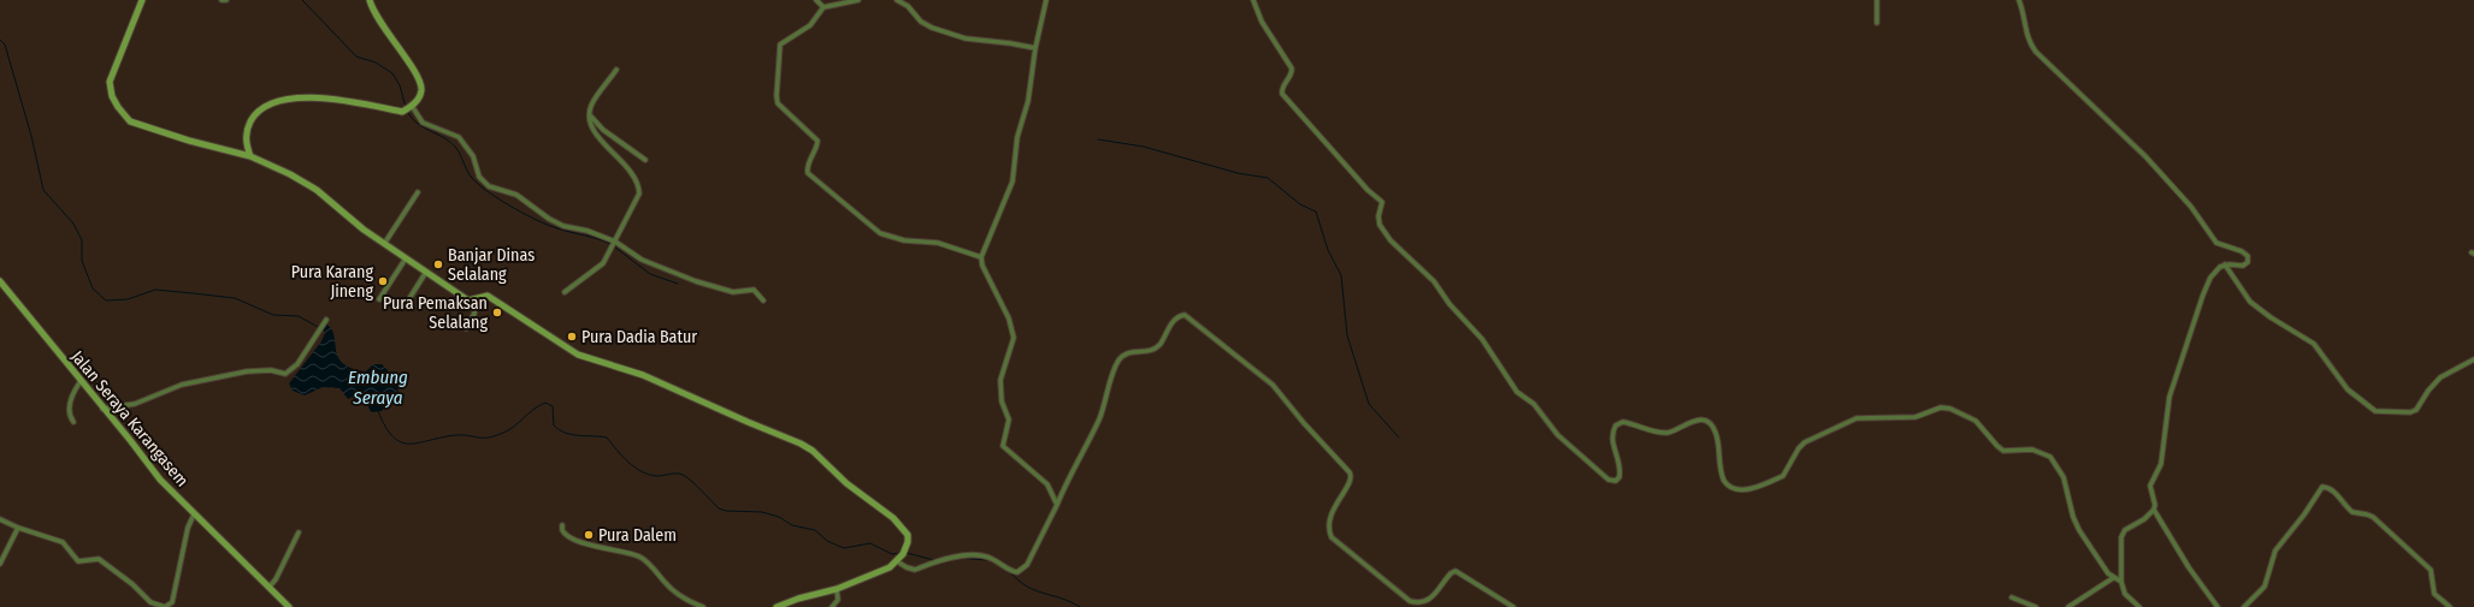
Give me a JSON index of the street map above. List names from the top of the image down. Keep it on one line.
{"streets":{"street":["Jalan Seraya Karangasem"]},"water":["Embung Seraya"],"places":["Banjar Dinas Selalang","Pura Karang Jineng","Pura Pemaksan Selalang","Pura Dadia Batur","Pura Dalem"]}
